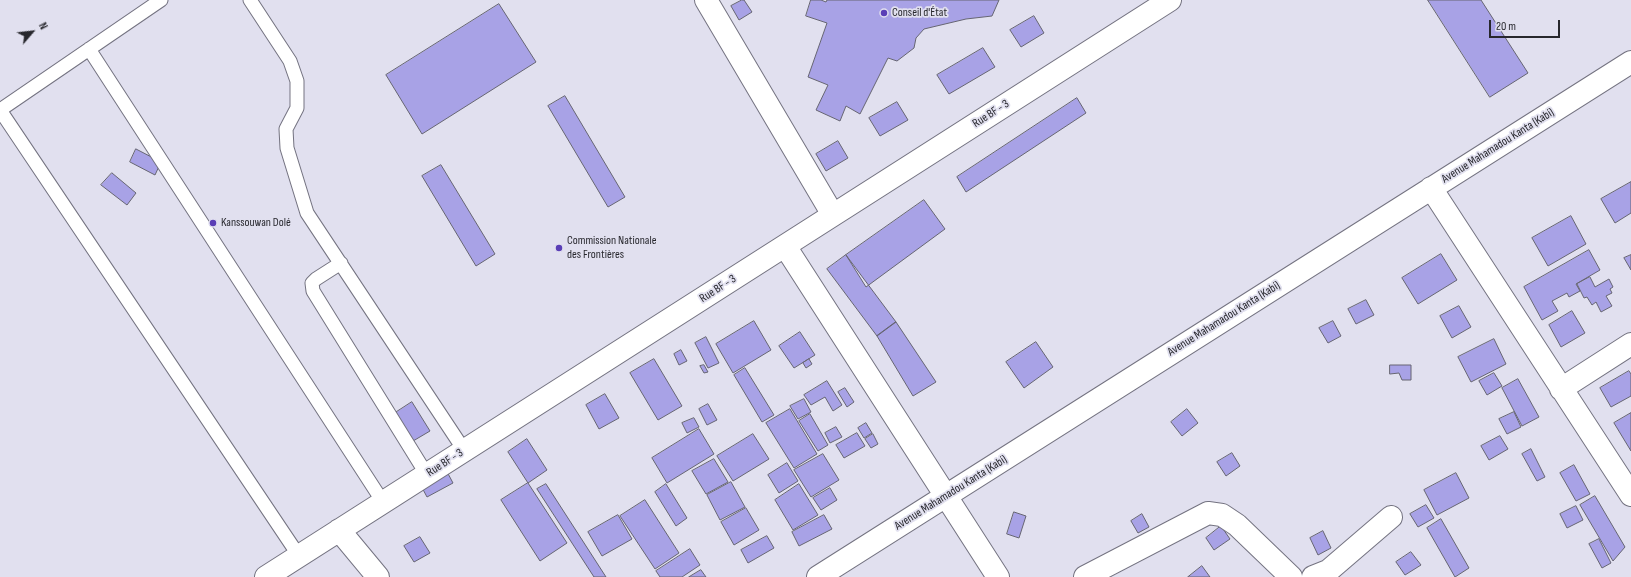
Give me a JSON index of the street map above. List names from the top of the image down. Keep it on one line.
{"streets":{"street":["Rue BF - 3","Avenue Mahamadou Kanta (Kabi)"]},"places":["Conseil d'État","Kanssouwan Dolé","Commission Nationale des Frontières"],"scale_bar":"20 m","north":"top right"}
